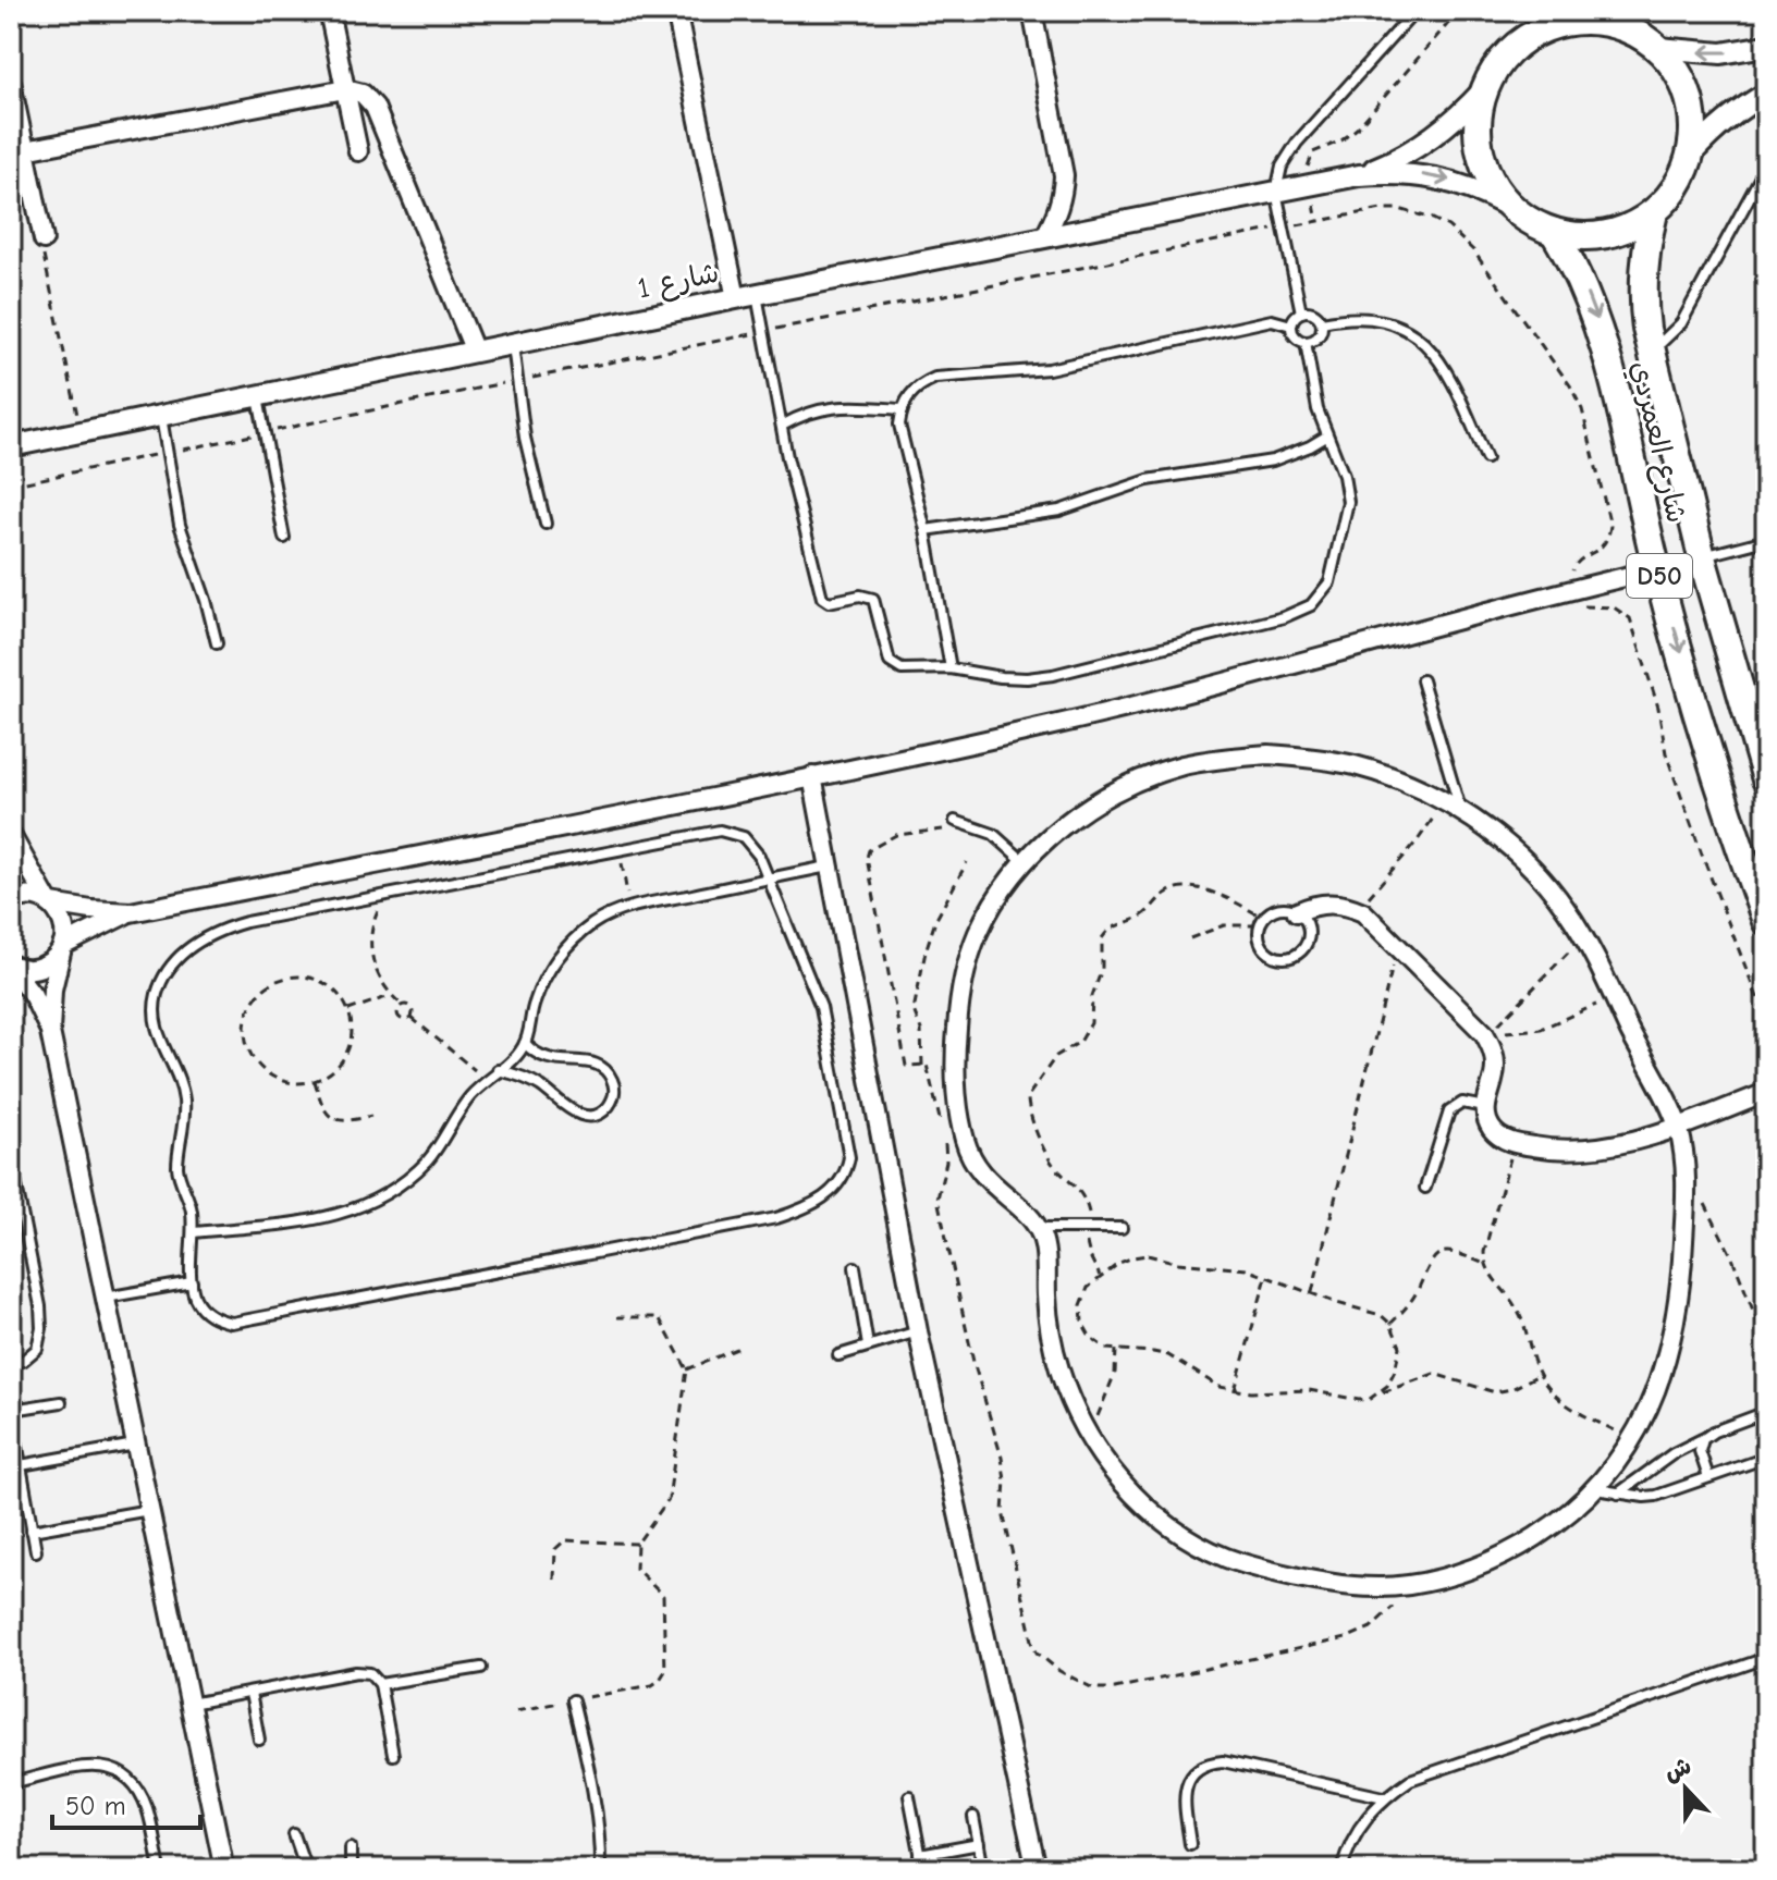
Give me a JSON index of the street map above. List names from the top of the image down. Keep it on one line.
{"streets":{"main road":["شارع العمردي","D50"],"street":["شارع 1"]},"crossings":[["شارع 1","شارع العمردي"]],"scale_bar":"50 m","north":"top"}
